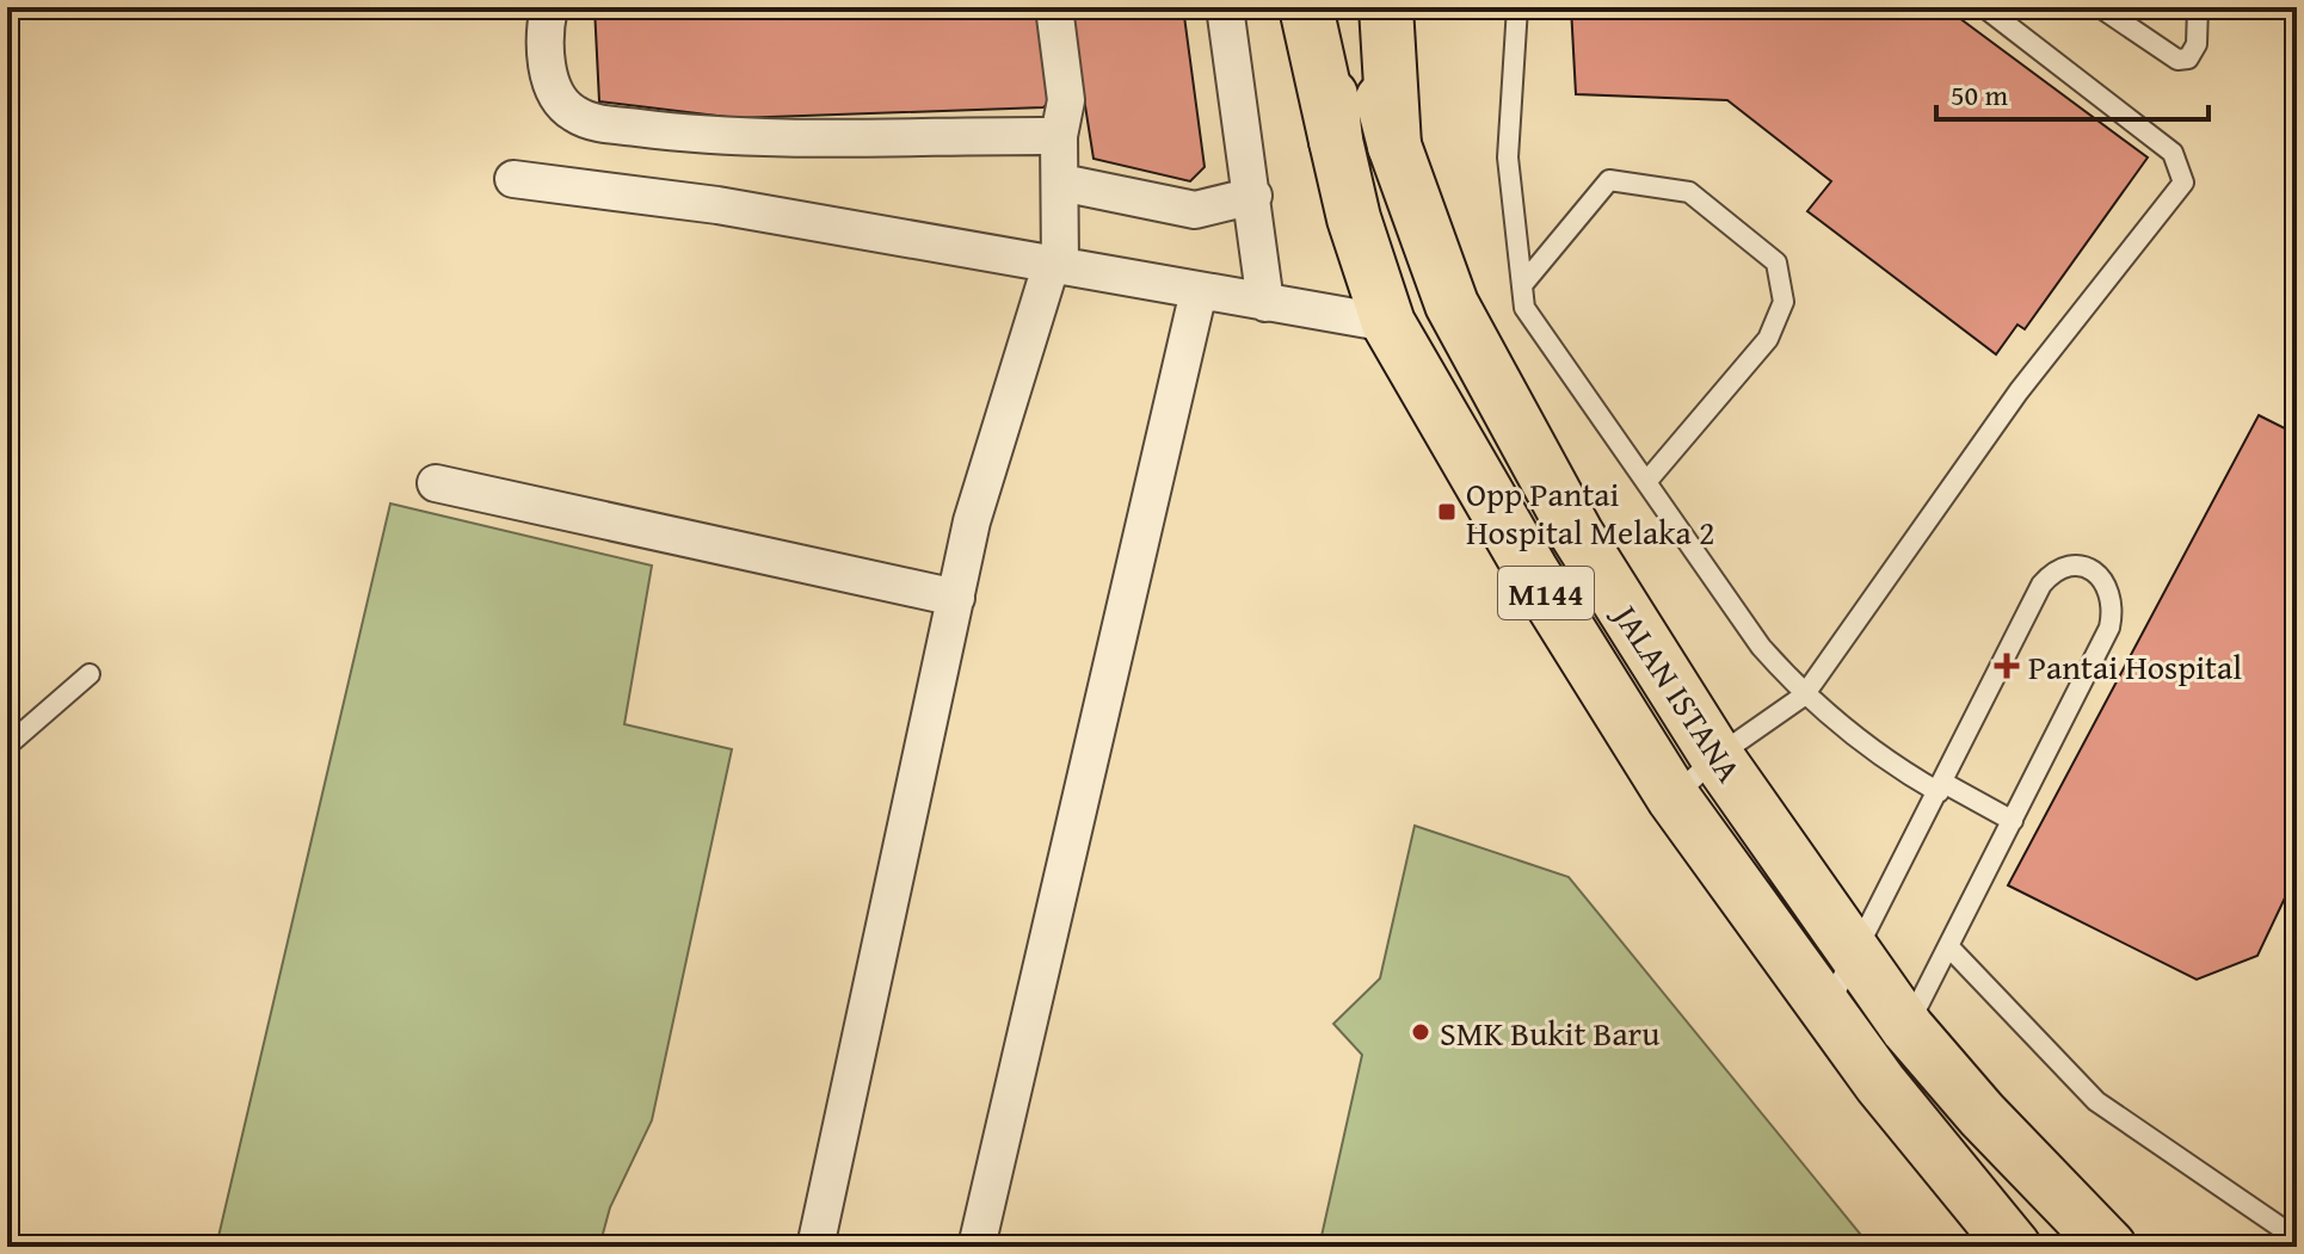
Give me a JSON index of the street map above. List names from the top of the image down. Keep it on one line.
{"streets":{"main road":["M144","JALAN ISTANA"]},"places":{"transit":["Opp Pantai Hospital Melaka 2"],"health":["Pantai Hospital"],"other":["SMK Bukit Baru"]},"scale_bar":"50 m"}
